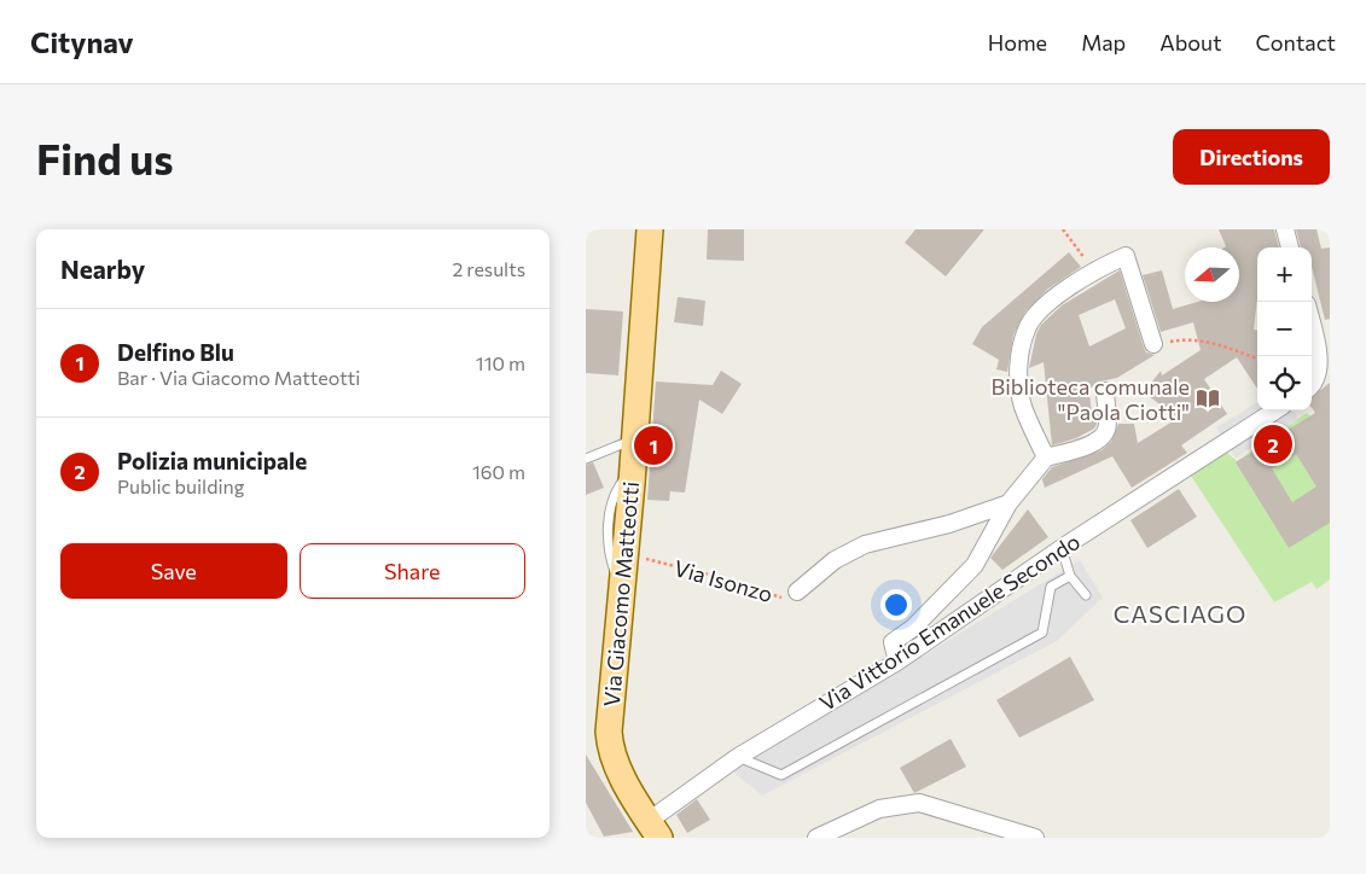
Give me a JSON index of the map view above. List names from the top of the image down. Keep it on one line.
{"streets":{"main road":["Via Giacomo Matteotti"],"street":["Via Isonzo","Via Vittorio Emanuele Secondo"]},"crossings":[["Via Giacomo Matteotti","Via Vittorio Emanuele Secondo"]],"districts":["CASCIAGO"],"places":{"library":["Biblioteca comunale \"Paola Ciotti\""]},"north":"left","page":{"header":"Citynav","nav":["Home","Map","About","Contact"],"buttons":["Directions",["Save","Share"]],"title":"Find us","heading":["Nearby","2 results"],"map_buttons":["+","−"],"list":[{"mark":"1","name":"Delfino Blu","note":"Bar · Via Giacomo Matteotti","value":"110 m"},{"mark":"2","name":"Polizia municipale","note":"Public building","value":"160 m"}],"pins":["2","1"]}}
